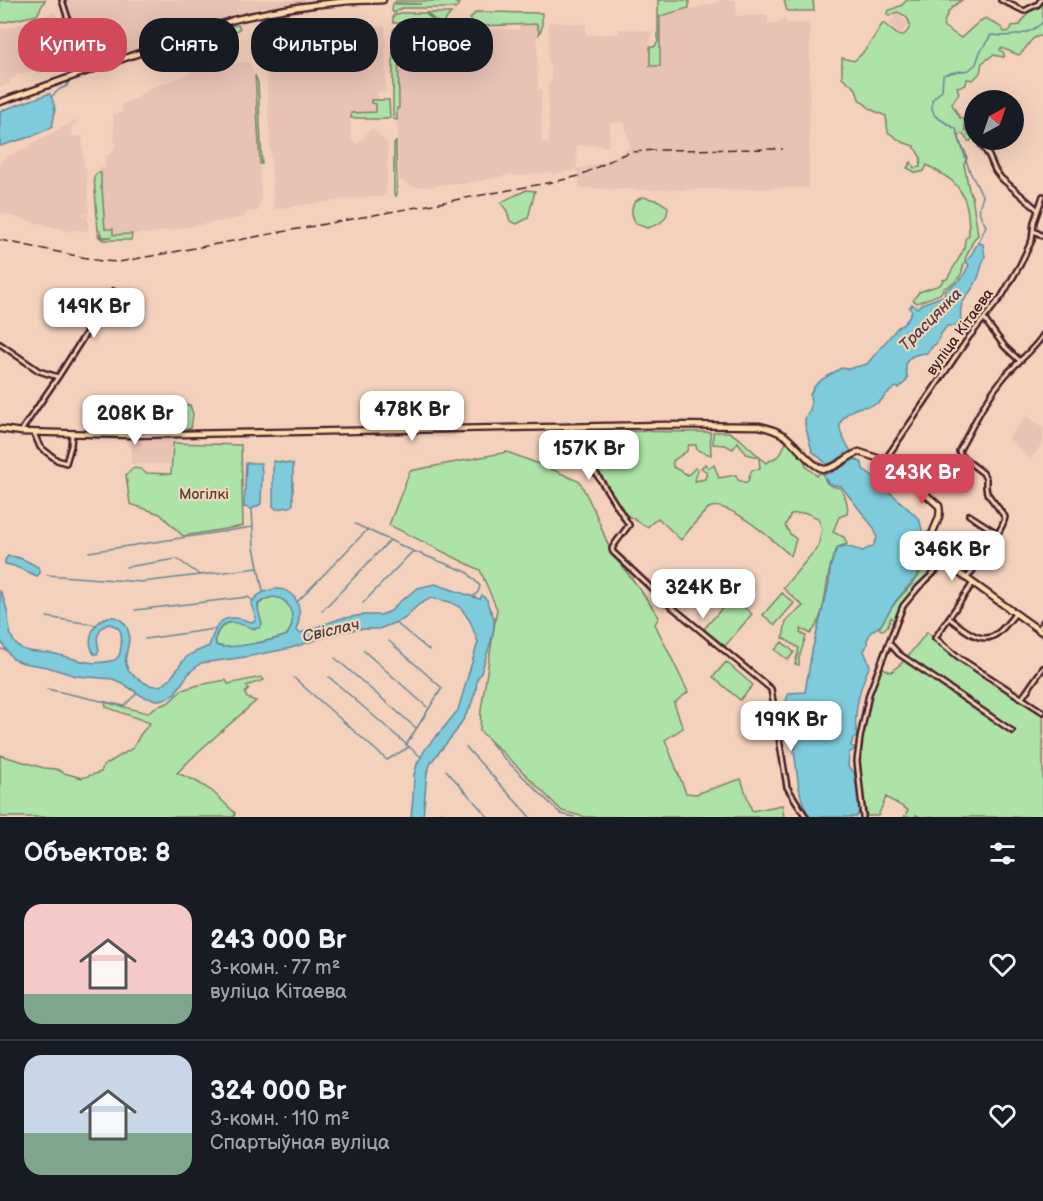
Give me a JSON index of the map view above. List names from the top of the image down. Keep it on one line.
{"streets":{"street":["вуліца Кітаева"]},"water":["Трасцянка","Свіслач"],"parks":["Могілкі"],"north":"top right","page":{"chip":["Купить","Снять","Фильтры","Новое"],"price":["149K Br","478K Br","208K Br","157K Br","243K Br","346K Br","324K Br","199K Br"],"heading":"Объектов: 8","list":[{"name":"243 000 Br","note":"3-комн. · 77 m² · вуліца Кітаева"},{"name":"324 000 Br","note":"3-комн. · 110 m² · Спартыўная вуліца"}]}}
